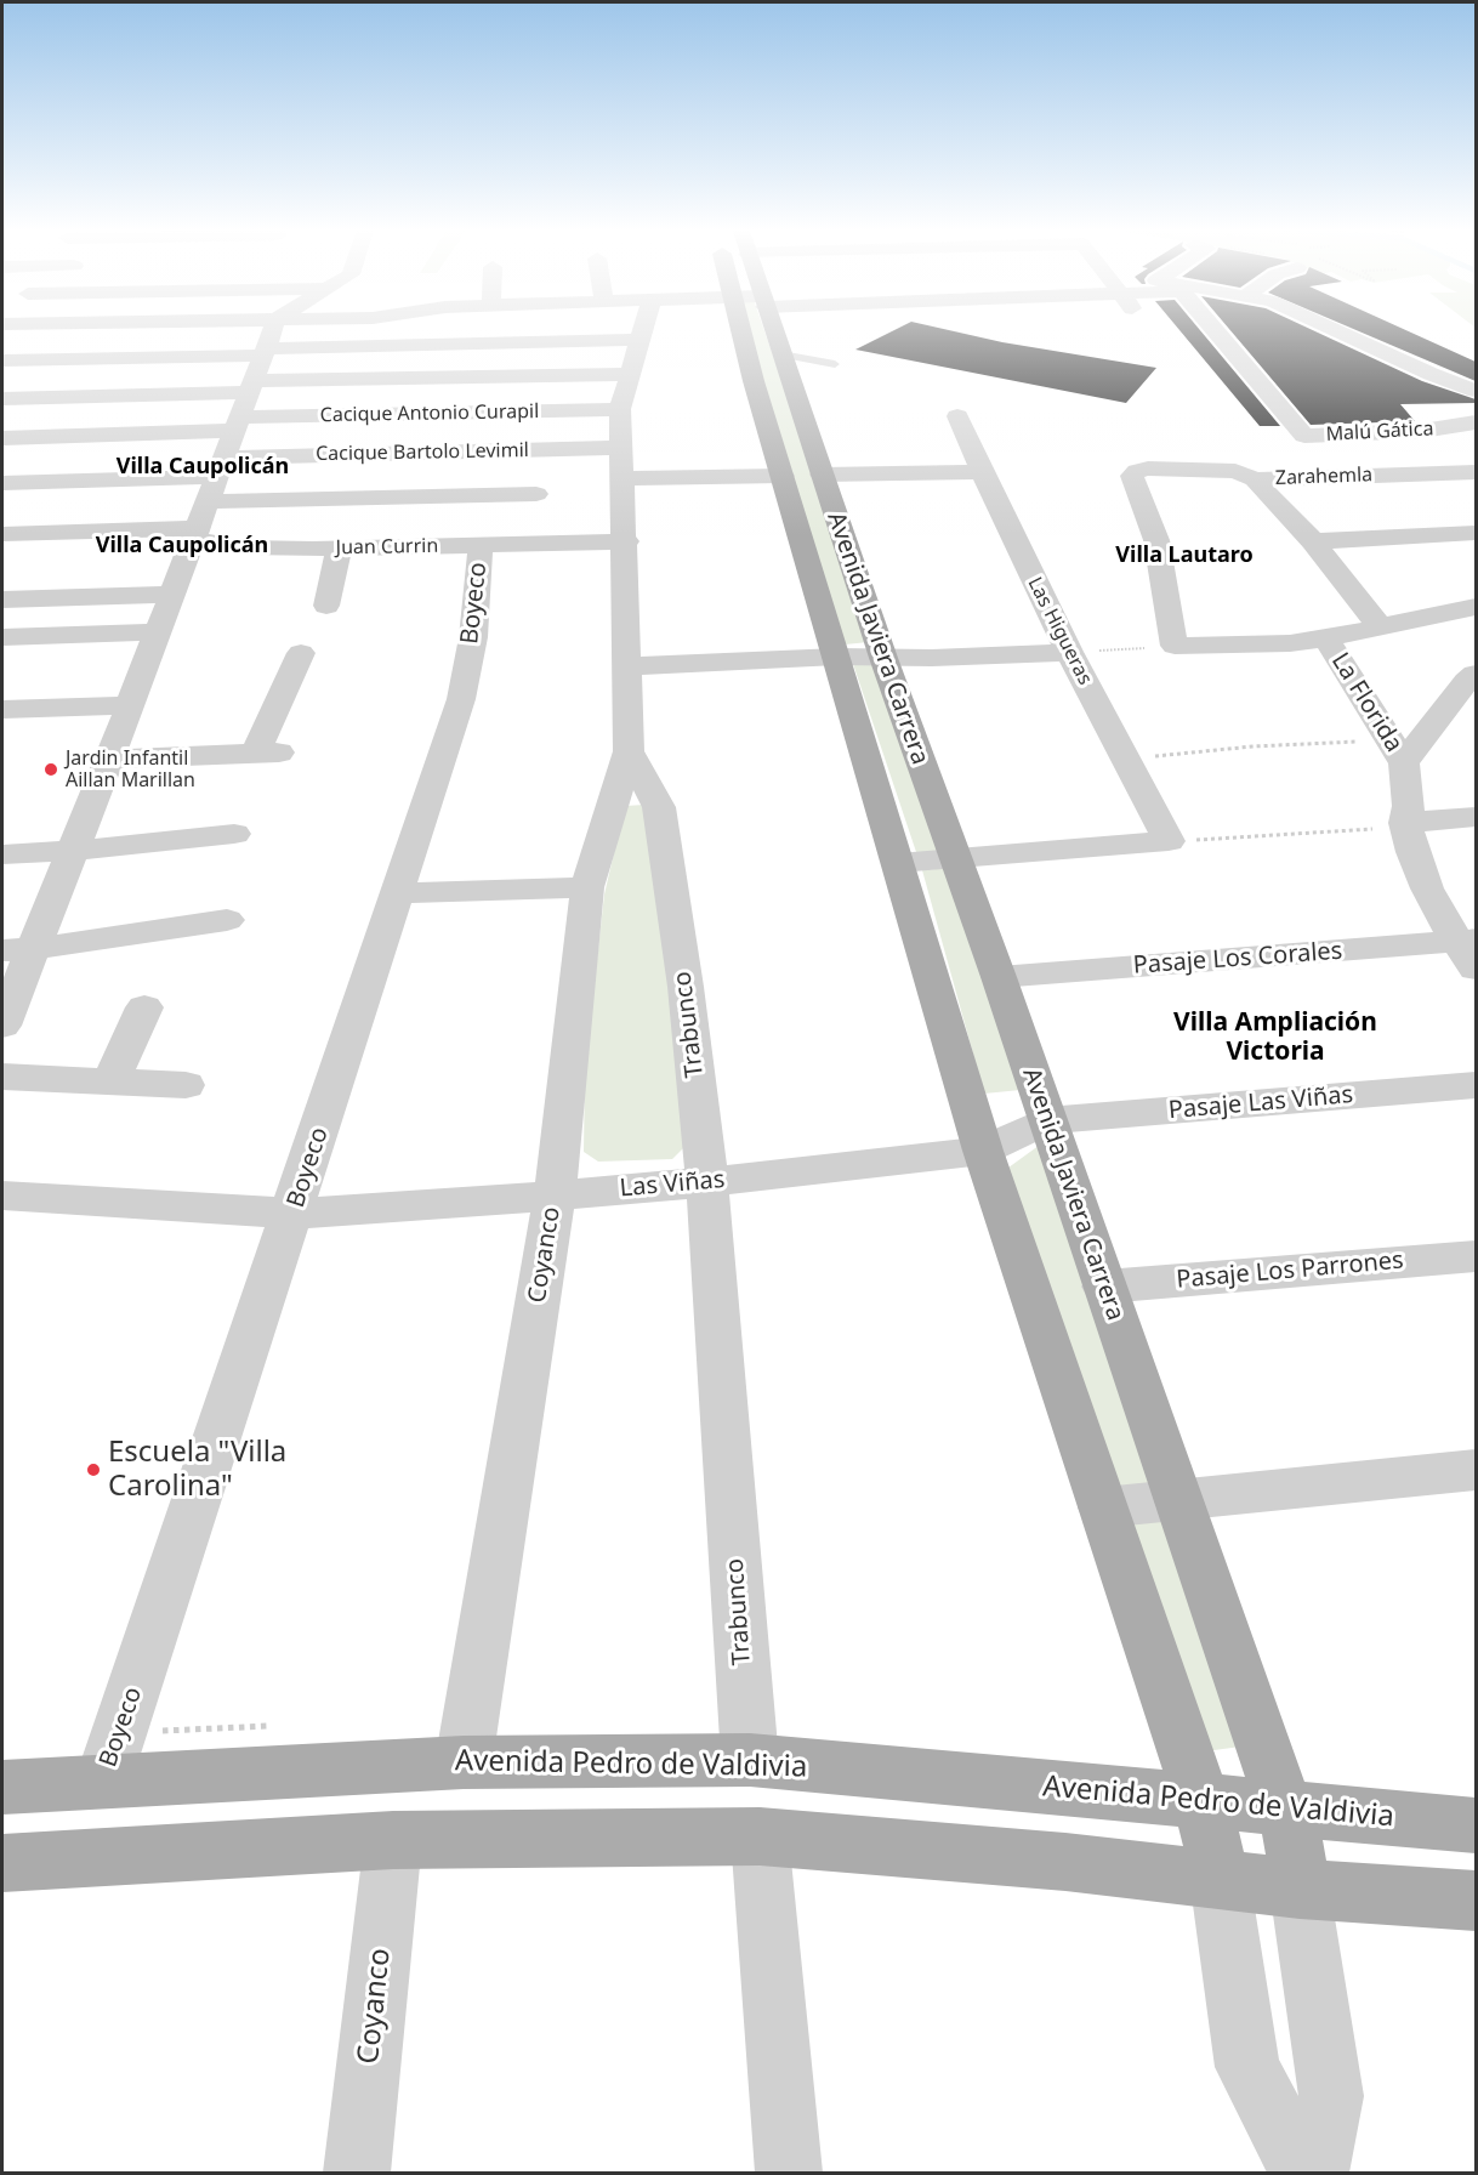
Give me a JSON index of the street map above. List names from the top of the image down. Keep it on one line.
{"streets":{"main road":["Avenida Javiera Carrera","Avenida Pedro de Valdivia"],"street":["Cacique Antonio Curapil","Malú Gática","Cacique Bartolo Levimil","Zarahemla","Juan Currin","Boyeco","Las Higueras","La Florida","Pasaje Los Corales","Trabunco","Pasaje Las Viñas","Las Viñas","Coyanco","Pasaje Los Parrones"]},"crossings":[["Cacique Antonio Curapil","Trabunco"],["Cacique Bartolo Levimil","Trabunco"],["Juan Currin","Boyeco"],["Juan Currin","Trabunco"],["Boyeco","Las Viñas"],["Boyeco","Avenida Pedro de Valdivia"],["Avenida Javiera Carrera","Pasaje Los Corales"],["Avenida Javiera Carrera","Pasaje Las Viñas"],["Avenida Javiera Carrera","Las Viñas"],["Avenida Javiera Carrera","Pasaje Los Parrones"],["Avenida Javiera Carrera","Avenida Pedro de Valdivia"],["La Florida","Pasaje Los Corales"],["Trabunco","Las Viñas"],["Trabunco","Coyanco"],["Trabunco","Avenida Pedro de Valdivia"],["Pasaje Las Viñas","Las Viñas"],["Las Viñas","Coyanco"],["Coyanco","Avenida Pedro de Valdivia"]],"districts":["Villa Caupolicán","Villa Caupolicán","Villa Lautaro","Villa Ampliación Victoria"],"places":["Jardin Infantil Aillan Marillan","Escuela \"Villa Carolina\""]}
